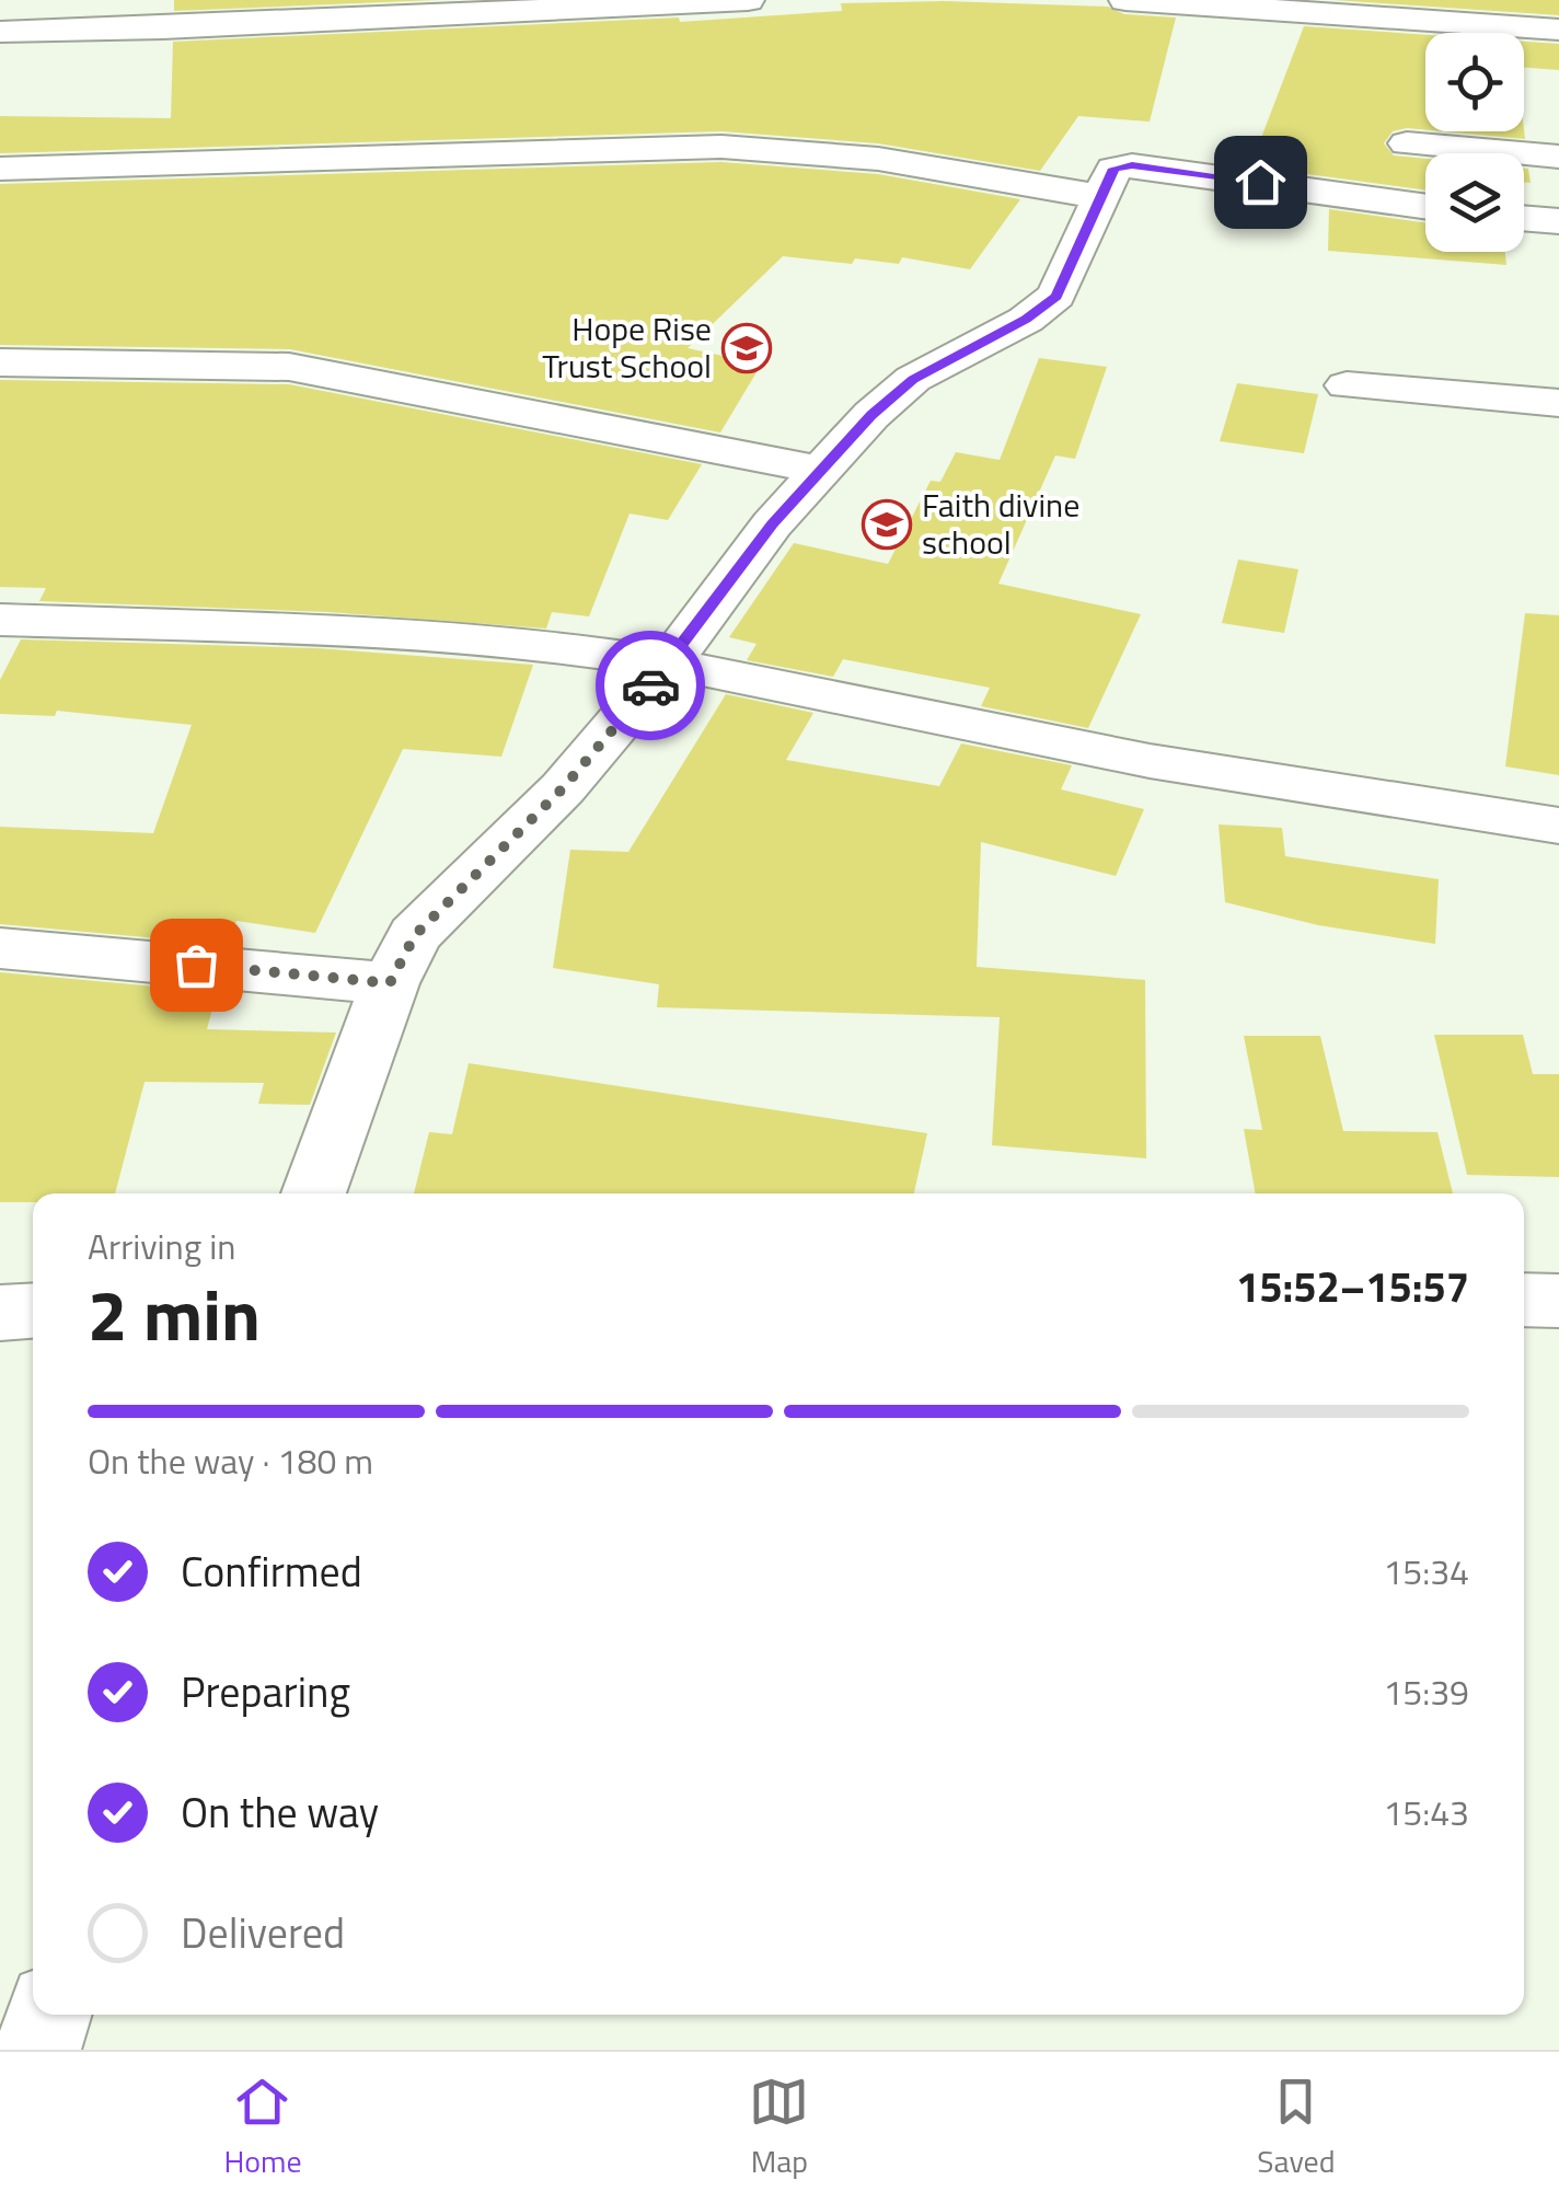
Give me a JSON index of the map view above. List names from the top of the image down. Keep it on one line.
{"places":{"school or university":["Hope Rise Trust School","Faith divine school"]},"page":{"heading":["2 min","Arriving in","15:52–15:57"],"bar":"On the way · 180 m","list":[["Confirmed","15:34"],["Preparing","15:39"],["On the way","15:43"],"Delivered"],"tabs":["Home","Map","Saved"]}}
